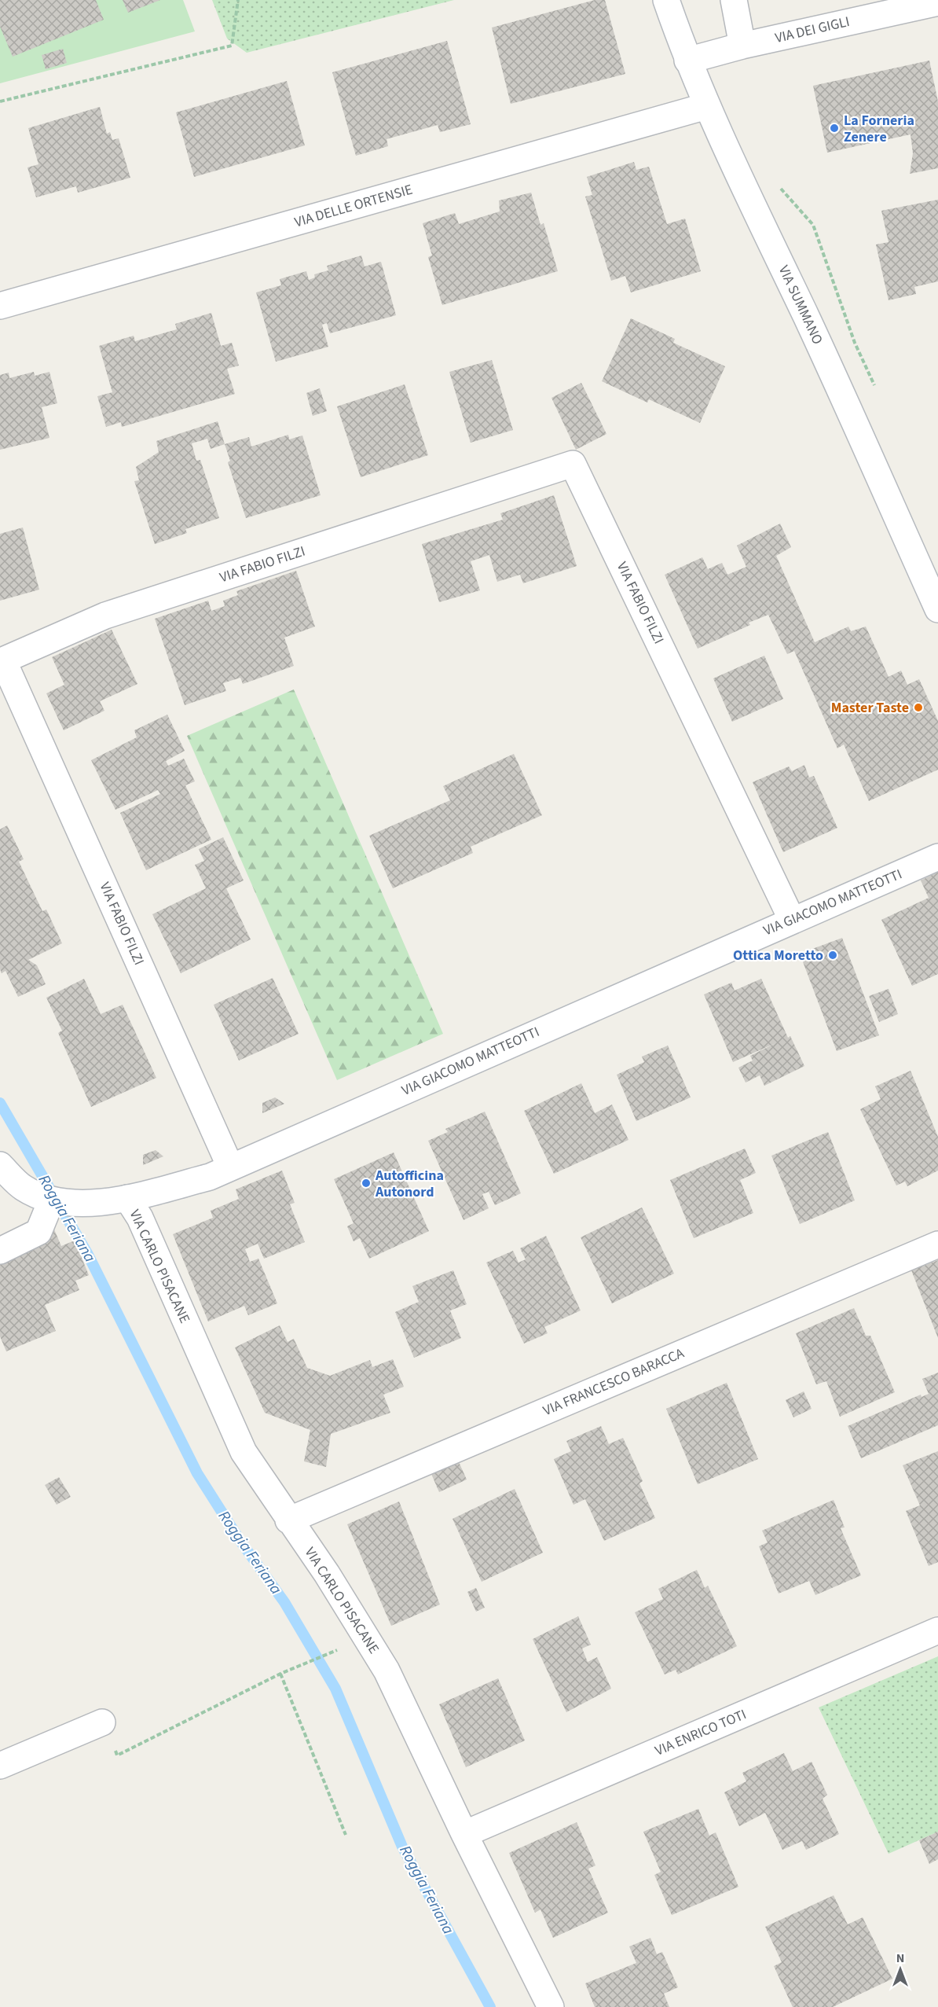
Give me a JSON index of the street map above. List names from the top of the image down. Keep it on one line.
{"streets":{"street":["VIA DEI GIGLI","VIA DELLE ORTENSIE","VIA SUMMANO","VIA FABIO FILZI","VIA GIACOMO MATTEOTTI","VIA CARLO PISACANE","VIA FRANCESCO BARACCA","VIA ENRICO TOTI"]},"crossings":[["VIA DEI GIGLI","VIA SUMMANO"],["VIA DELLE ORTENSIE","VIA SUMMANO"],["VIA FABIO FILZI","VIA GIACOMO MATTEOTTI"],["VIA GIACOMO MATTEOTTI","VIA CARLO PISACANE"],["VIA CARLO PISACANE","VIA FRANCESCO BARACCA"],["VIA CARLO PISACANE","VIA ENRICO TOTI"]],"water":["Roggia Feriana"],"places":["La Forneria Zenere","Master Taste","Ottica Moretto","Autofficina Autonord"],"north":"top"}
